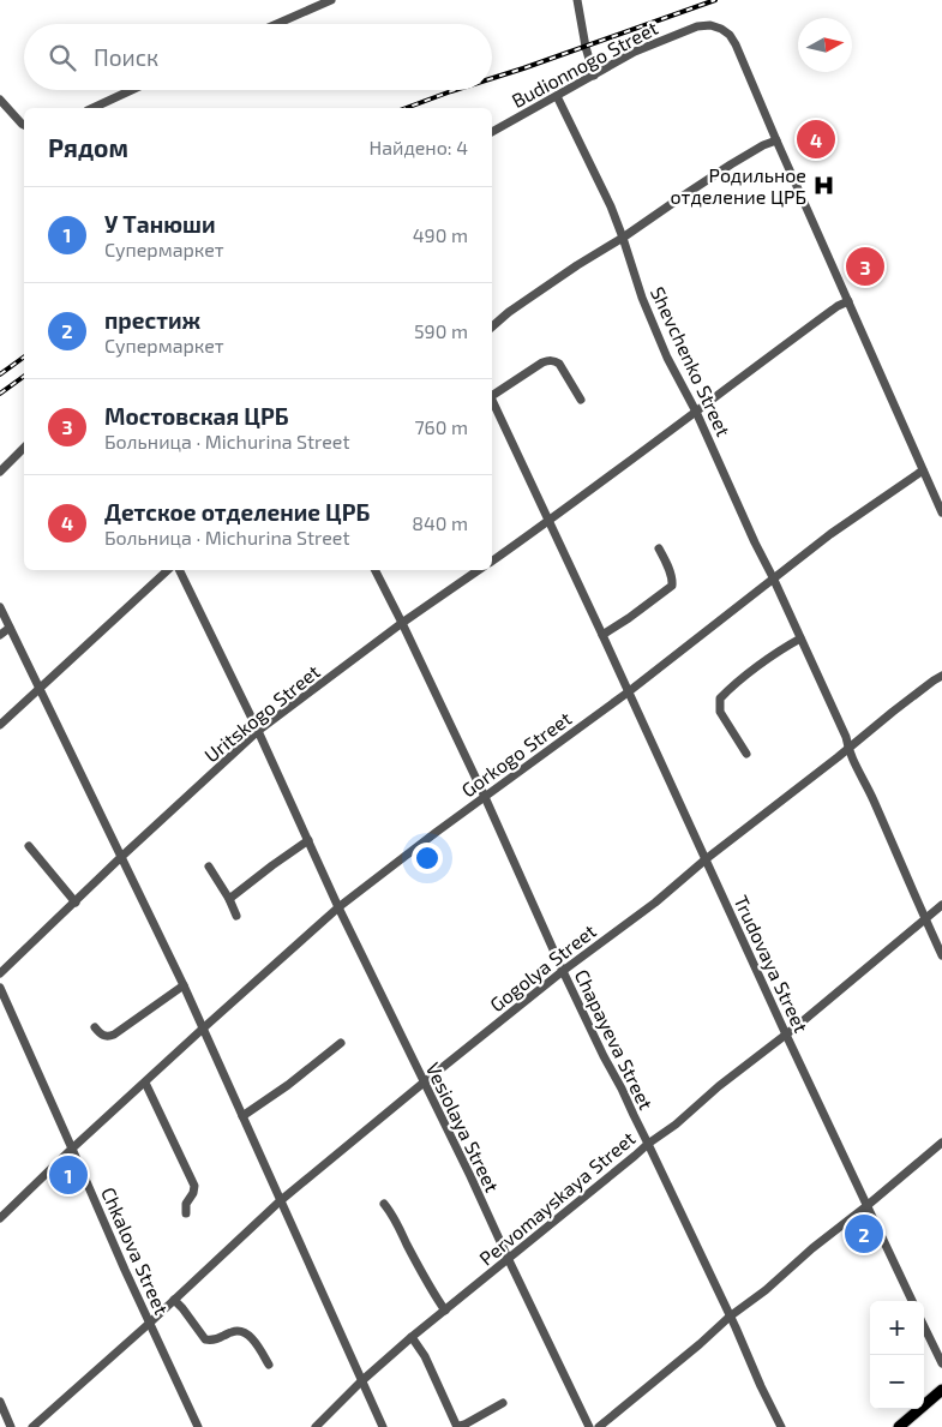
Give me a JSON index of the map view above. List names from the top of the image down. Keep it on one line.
{"streets":{"street":["Budionnogo Street","Shevchenko Street","Uritskogo Street","Gorkogo Street","Trudovaya Street","Gogolya Street","Chapayeva Street","Vesiolaya Street","Pervomayskaya Street","Chkalova Street"]},"crossings":[["Budionnogo Street","Shevchenko Street"],["Shevchenko Street","Gorkogo Street"],["Shevchenko Street","Gogolya Street"],["Shevchenko Street","Pervomayskaya Street"],["Uritskogo Street","Chapayeva Street"],["Uritskogo Street","Vesiolaya Street"],["Gorkogo Street","Trudovaya Street"],["Gorkogo Street","Chapayeva Street"],["Gorkogo Street","Vesiolaya Street"],["Gorkogo Street","Chkalova Street"],["Trudovaya Street","Gogolya Street"],["Trudovaya Street","Pervomayskaya Street"],["Gogolya Street","Chapayeva Street"],["Gogolya Street","Vesiolaya Street"],["Gogolya Street","Chkalova Street"],["Chapayeva Street","Pervomayskaya Street"],["Vesiolaya Street","Pervomayskaya Street"]],"places":{"hospital":["Родильное отделение ЦРБ"]},"north":"right","page":{"search":"Поиск","heading":["Рядом","Найдено: 4"],"pins":["4","3","1","2"],"list":[{"mark":"1","name":"У Танюши","note":"Супермаркет","value":"490 m"},{"mark":"2","name":"престиж","note":"Супермаркет","value":"590 m"},{"mark":"3","name":"Мостовская ЦРБ","note":"Больница · Michurina Street","value":"760 m"},{"mark":"4","name":"Детское отделение ЦРБ","note":"Больница · Michurina Street","value":"840 m"}],"map_buttons":["+","−"]}}
